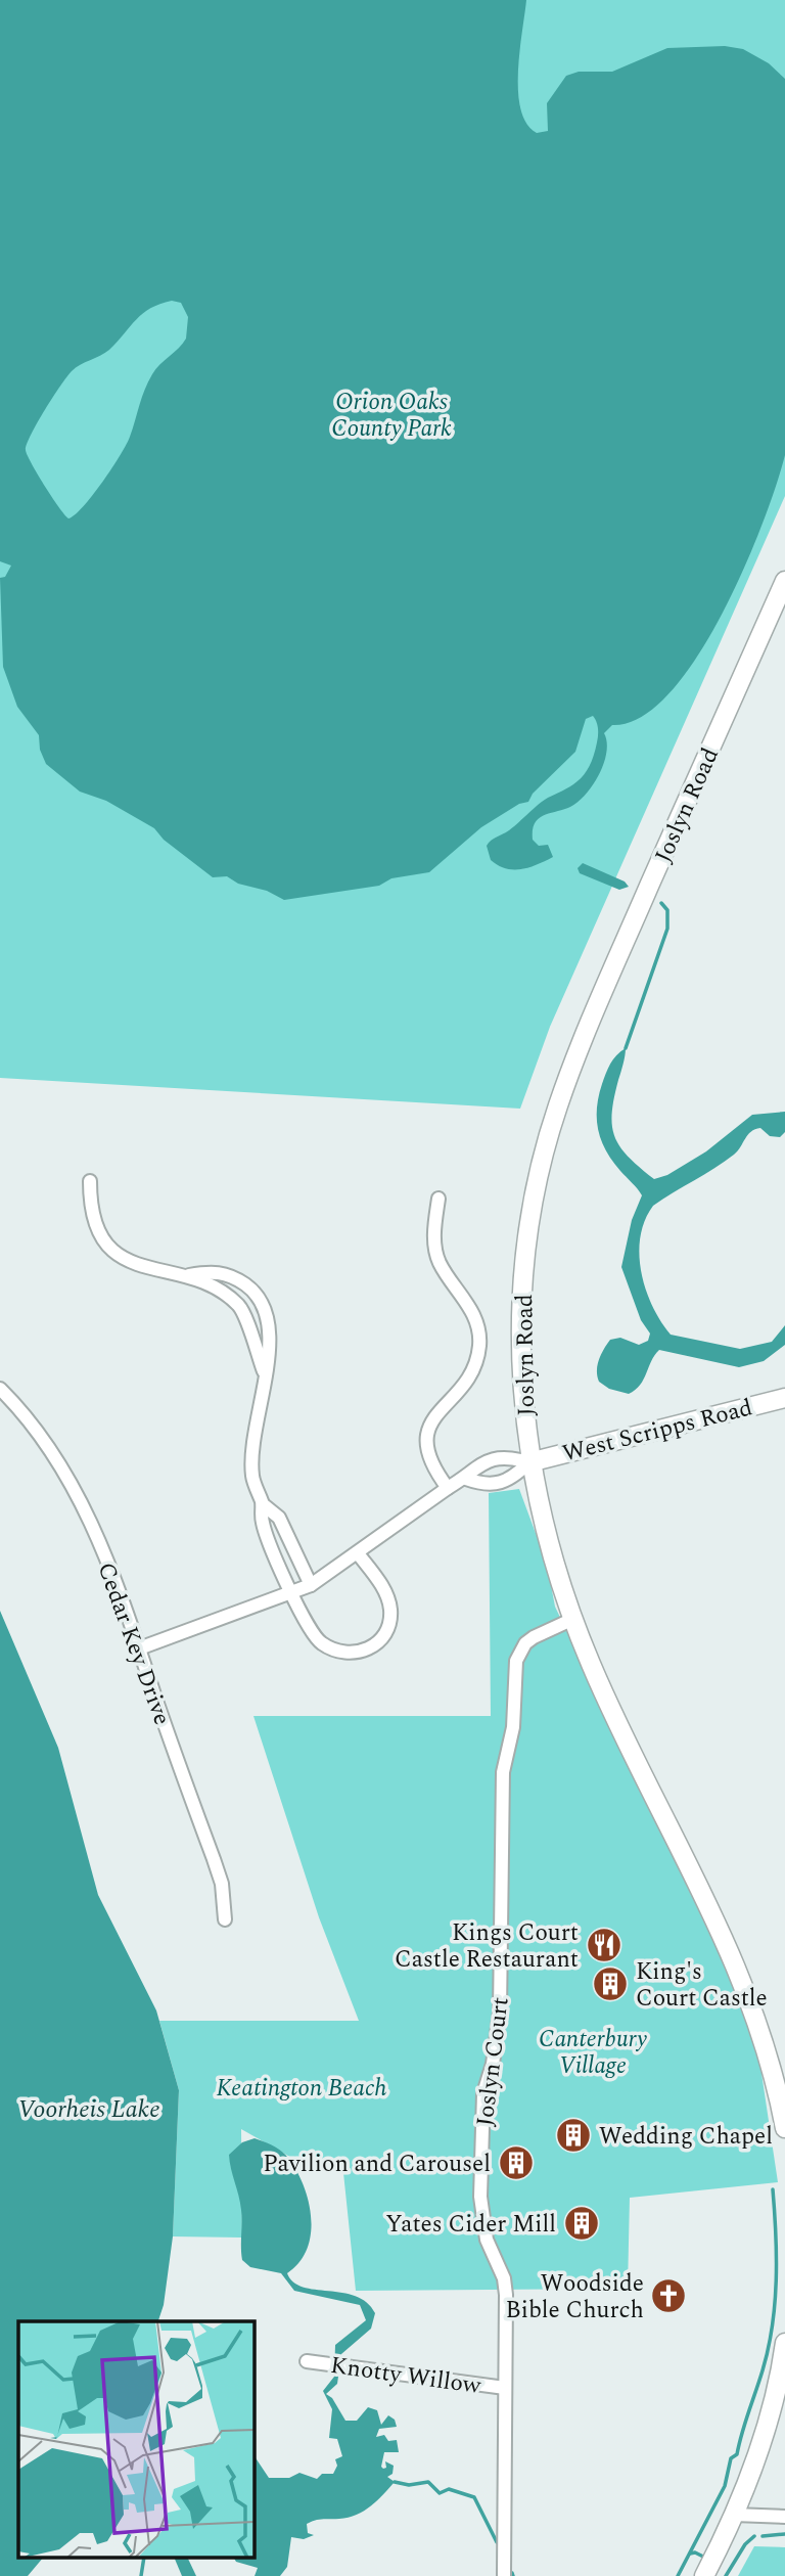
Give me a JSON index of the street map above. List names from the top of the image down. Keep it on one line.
{"streets":{"street":["Joslyn Road","West Scripps Road","Cedar Key Drive","Joslyn Court","Knotty Willow"]},"crossings":[["Joslyn Road","West Scripps Road"],["Joslyn Road","Joslyn Court"],["West Scripps Road","Cedar Key Drive"],["Joslyn Court","Knotty Willow"]],"water":["Voorheis Lake"],"parks":["Orion Oaks County Park","Canterbury Village","Keatington Beach"],"places":{"restaurant":["Kings Court Castle Restaurant"],"building":["King's Court Castle","Wedding Chapel","Pavilion and Carousel","Yates Cider Mill"],"church":["Woodside Bible Church"]}}
